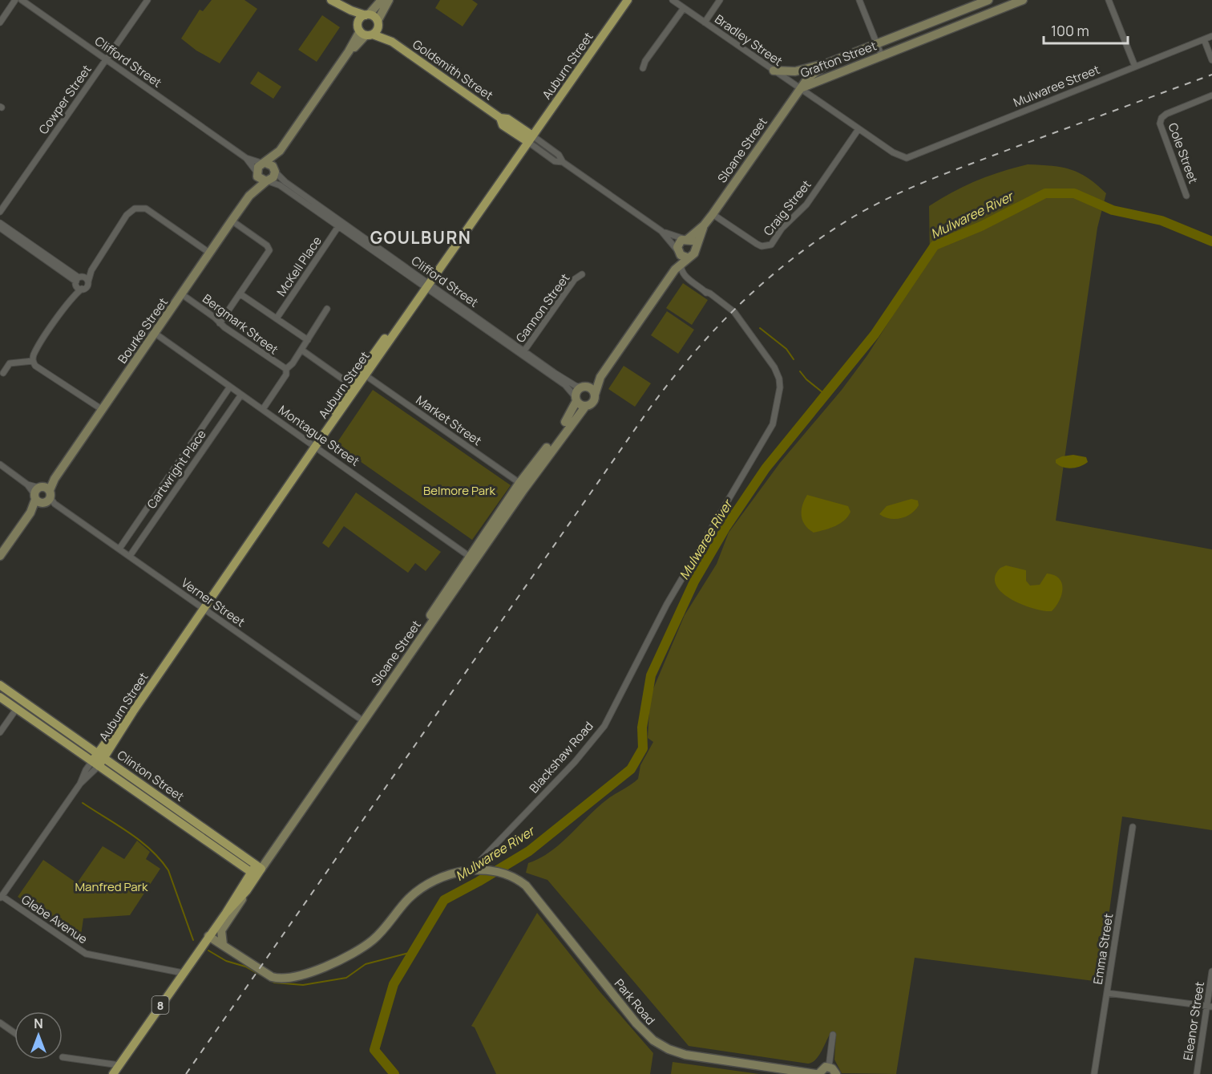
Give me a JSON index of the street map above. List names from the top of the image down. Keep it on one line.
{"streets":{"main road":["Auburn Street","Goldsmith Street","Sloane Street","Clinton Street","8"],"street":["Bradley Street","Grafton Street","Clifford Street","Mulwaree Street","Cowper Street","Cole Street","Craig Street","McKell Place","Gannon Street","Bergmark Street","Bourke Street","Market Street","Montague Street","Cartwright Place","Verner Street","Blackshaw Road","Glebe Avenue","Emma Street","Park Road","Eleanor Street"]},"crossings":[["Bradley Street","Grafton Street"],["Bradley Street","Mulwaree Street"],["Bradley Street","Sloane Street"],["Bradley Street","Craig Street"],["Grafton Street","Sloane Street"],["Clifford Street","Auburn Street"],["Clifford Street","Cowper Street"],["Clifford Street","Sloane Street"],["Clifford Street","McKell Place"],["Clifford Street","Gannon Street"],["Clifford Street","Bourke Street"],["Auburn Street","Goldsmith Street"],["Auburn Street","Market Street"],["Auburn Street","Montague Street"],["Auburn Street","Verner Street"],["Auburn Street","Clinton Street"],["Auburn Street","Glebe Avenue"],["Goldsmith Street","Sloane Street"],["Sloane Street","Craig Street"],["Sloane Street","Market Street"],["Sloane Street","Montague Street"],["Sloane Street","Verner Street"],["Sloane Street","Clinton Street"],["Sloane Street","Glebe Avenue"],["Bergmark Street","Bourke Street"],["Bourke Street","Montague Street"],["Bourke Street","Verner Street"],["Montague Street","Cartwright Place"],["Cartwright Place","Verner Street"],["Blackshaw Road","Park Road"]],"districts":["GOULBURN"],"water":["Mulwaree River"],"parks":["Belmore Park","Manfred Park"],"scale_bar":"100 m","north":"top"}
